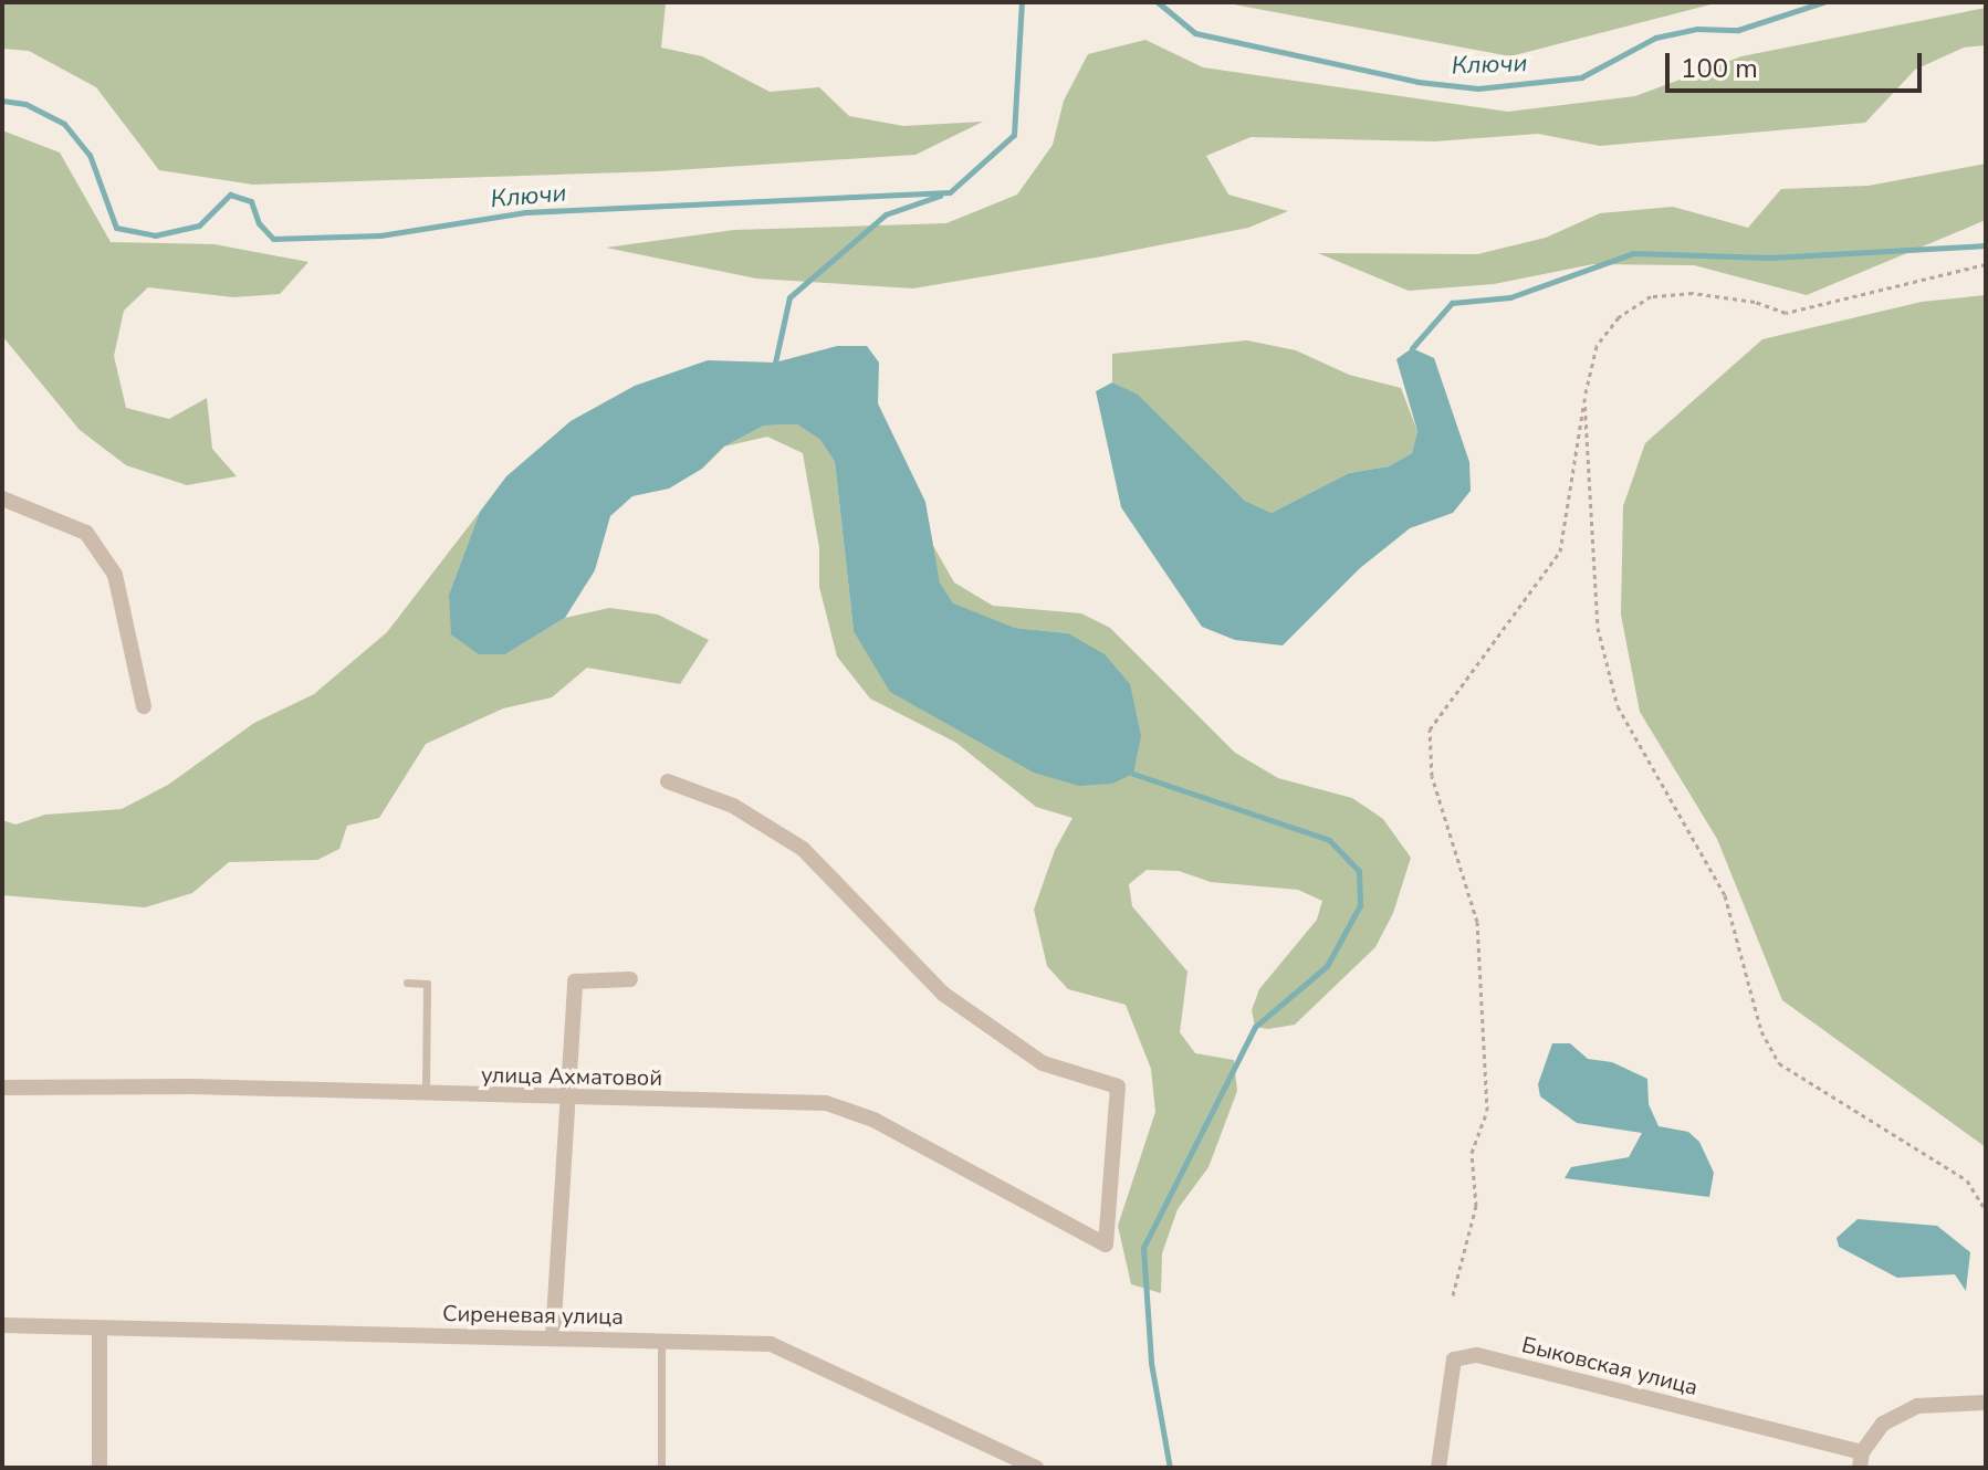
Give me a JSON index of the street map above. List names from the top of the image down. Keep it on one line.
{"streets":{"street":["улица Ахматовой","Сиреневая улица","Быковская улица"]},"water":["Ключи"],"scale_bar":"100 m"}
